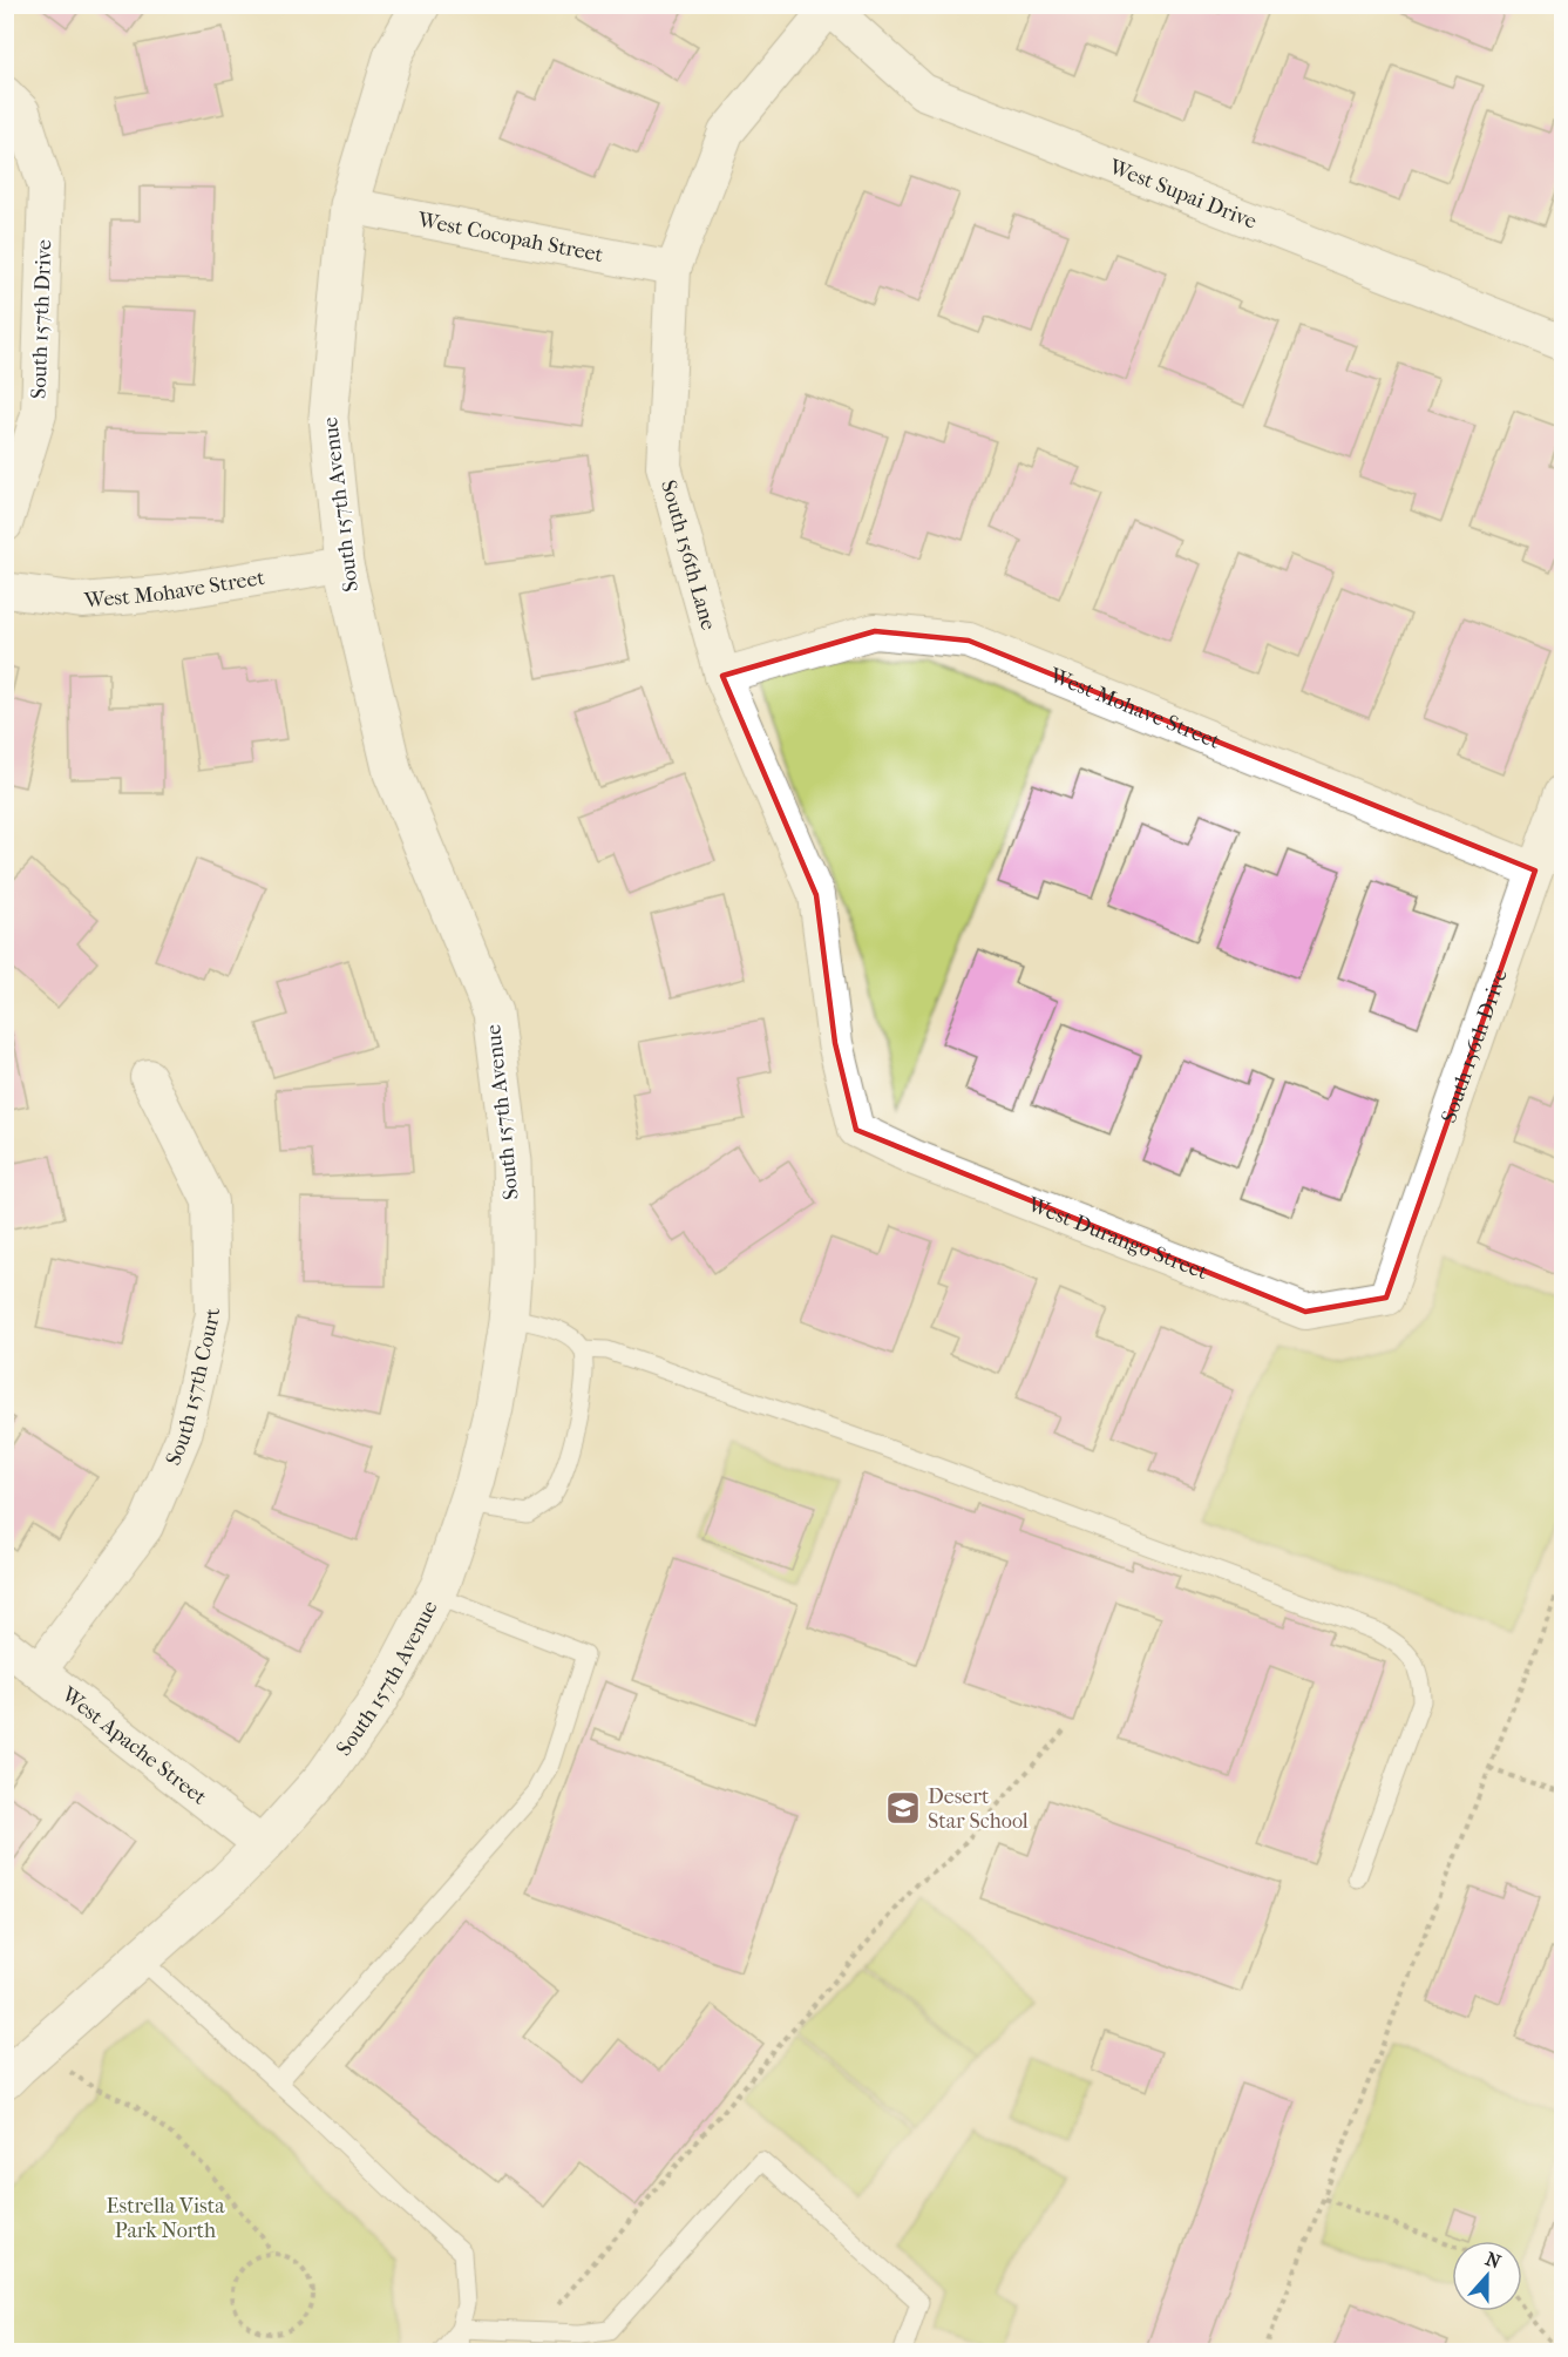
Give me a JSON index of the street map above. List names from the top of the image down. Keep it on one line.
{"streets":{"street":["West Supai Drive","West Cocopah Street","South 157th Drive","South 157th Avenue","South 156th Lane","West Mohave Street","South 156th Drive","West Durango Street","South 157th Court","West Apache Street"]},"crossings":[["West Supai Drive","South 156th Lane"],["West Cocopah Street","South 157th Avenue"],["West Cocopah Street","South 156th Lane"],["South 157th Avenue","West Mohave Street"],["South 157th Avenue","West Apache Street"],["South 156th Lane","West Mohave Street"],["South 156th Lane","West Durango Street"],["West Mohave Street","South 156th Drive"],["South 156th Drive","West Durango Street"],["South 157th Court","West Apache Street"]],"parks":["Estrella Vista Park North"],"places":{"school or university":["Desert Star School"]},"north":"top"}
